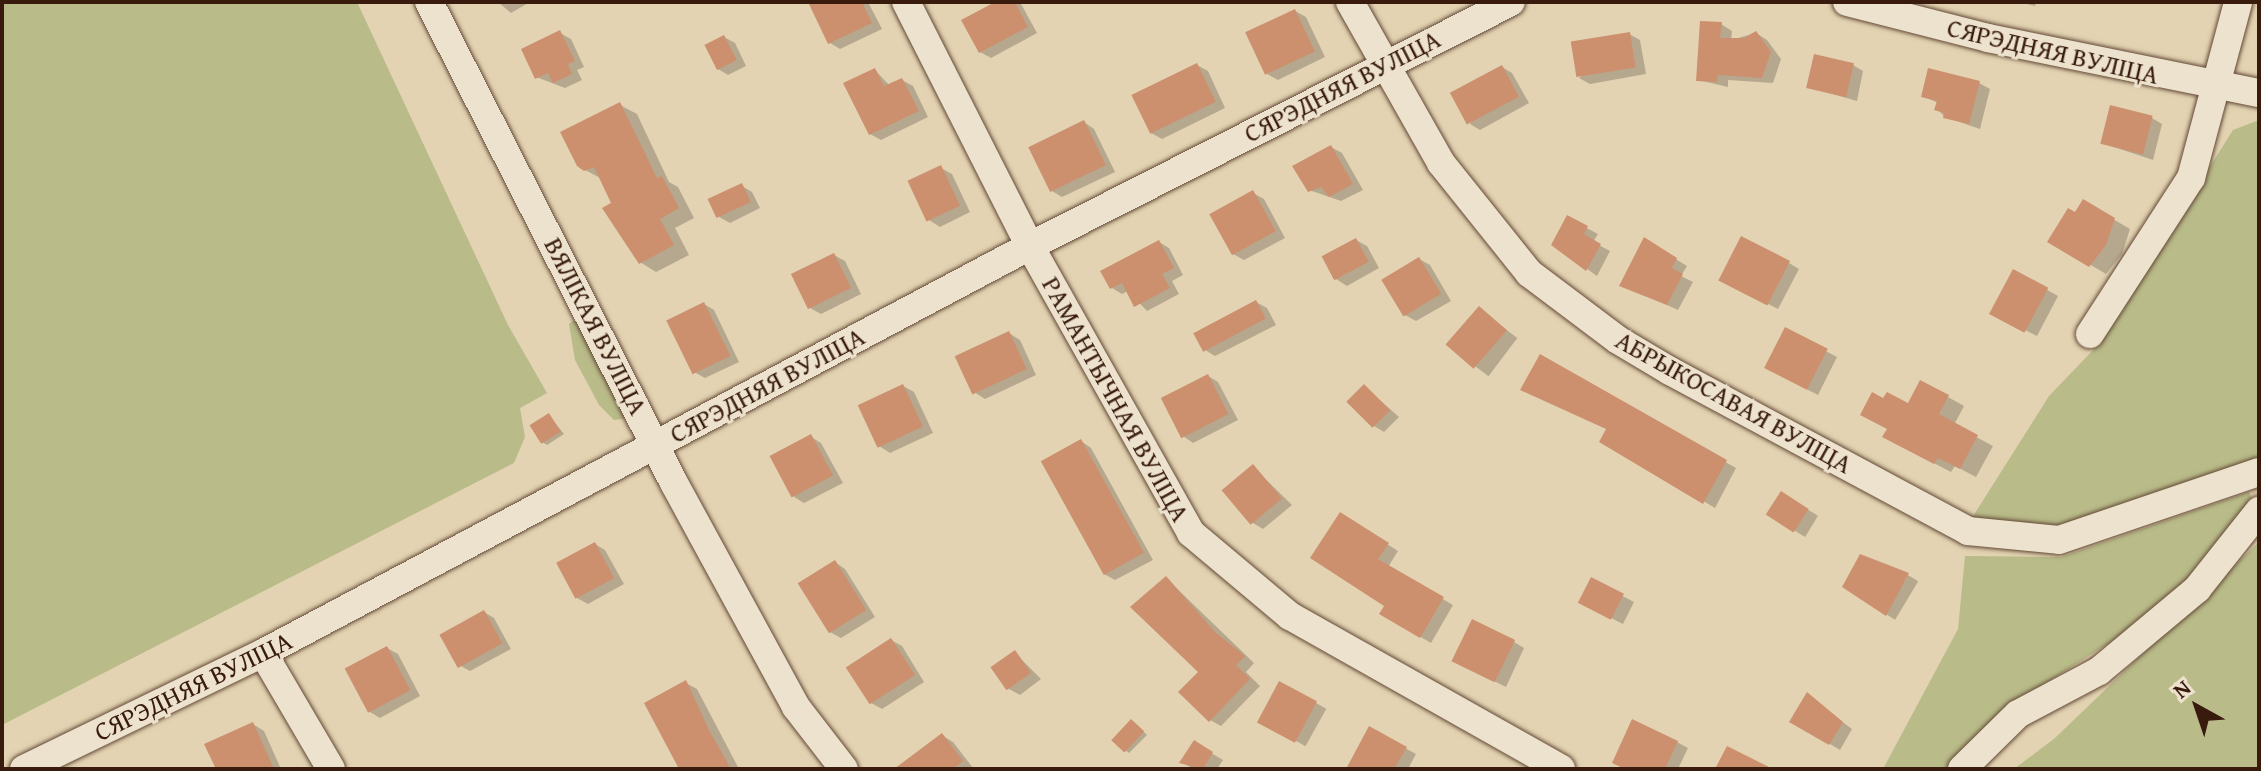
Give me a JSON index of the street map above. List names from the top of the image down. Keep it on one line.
{"streets":{"street":["СЯРЭДНЯЯ ВУЛІЦА","ВЯЛІКАЯ ВУЛІЦА","РАМАНТЫЧНАЯ ВУЛІЦА","АБРЫКОСАВАЯ ВУЛІЦА"]},"crossings":[["СЯРЭДНЯЯ ВУЛІЦА","ВЯЛІКАЯ ВУЛІЦА"],["СЯРЭДНЯЯ ВУЛІЦА","РАМАНТЫЧНАЯ ВУЛІЦА"],["СЯРЭДНЯЯ ВУЛІЦА","АБРЫКОСАВАЯ ВУЛІЦА"]],"north":"top left"}
